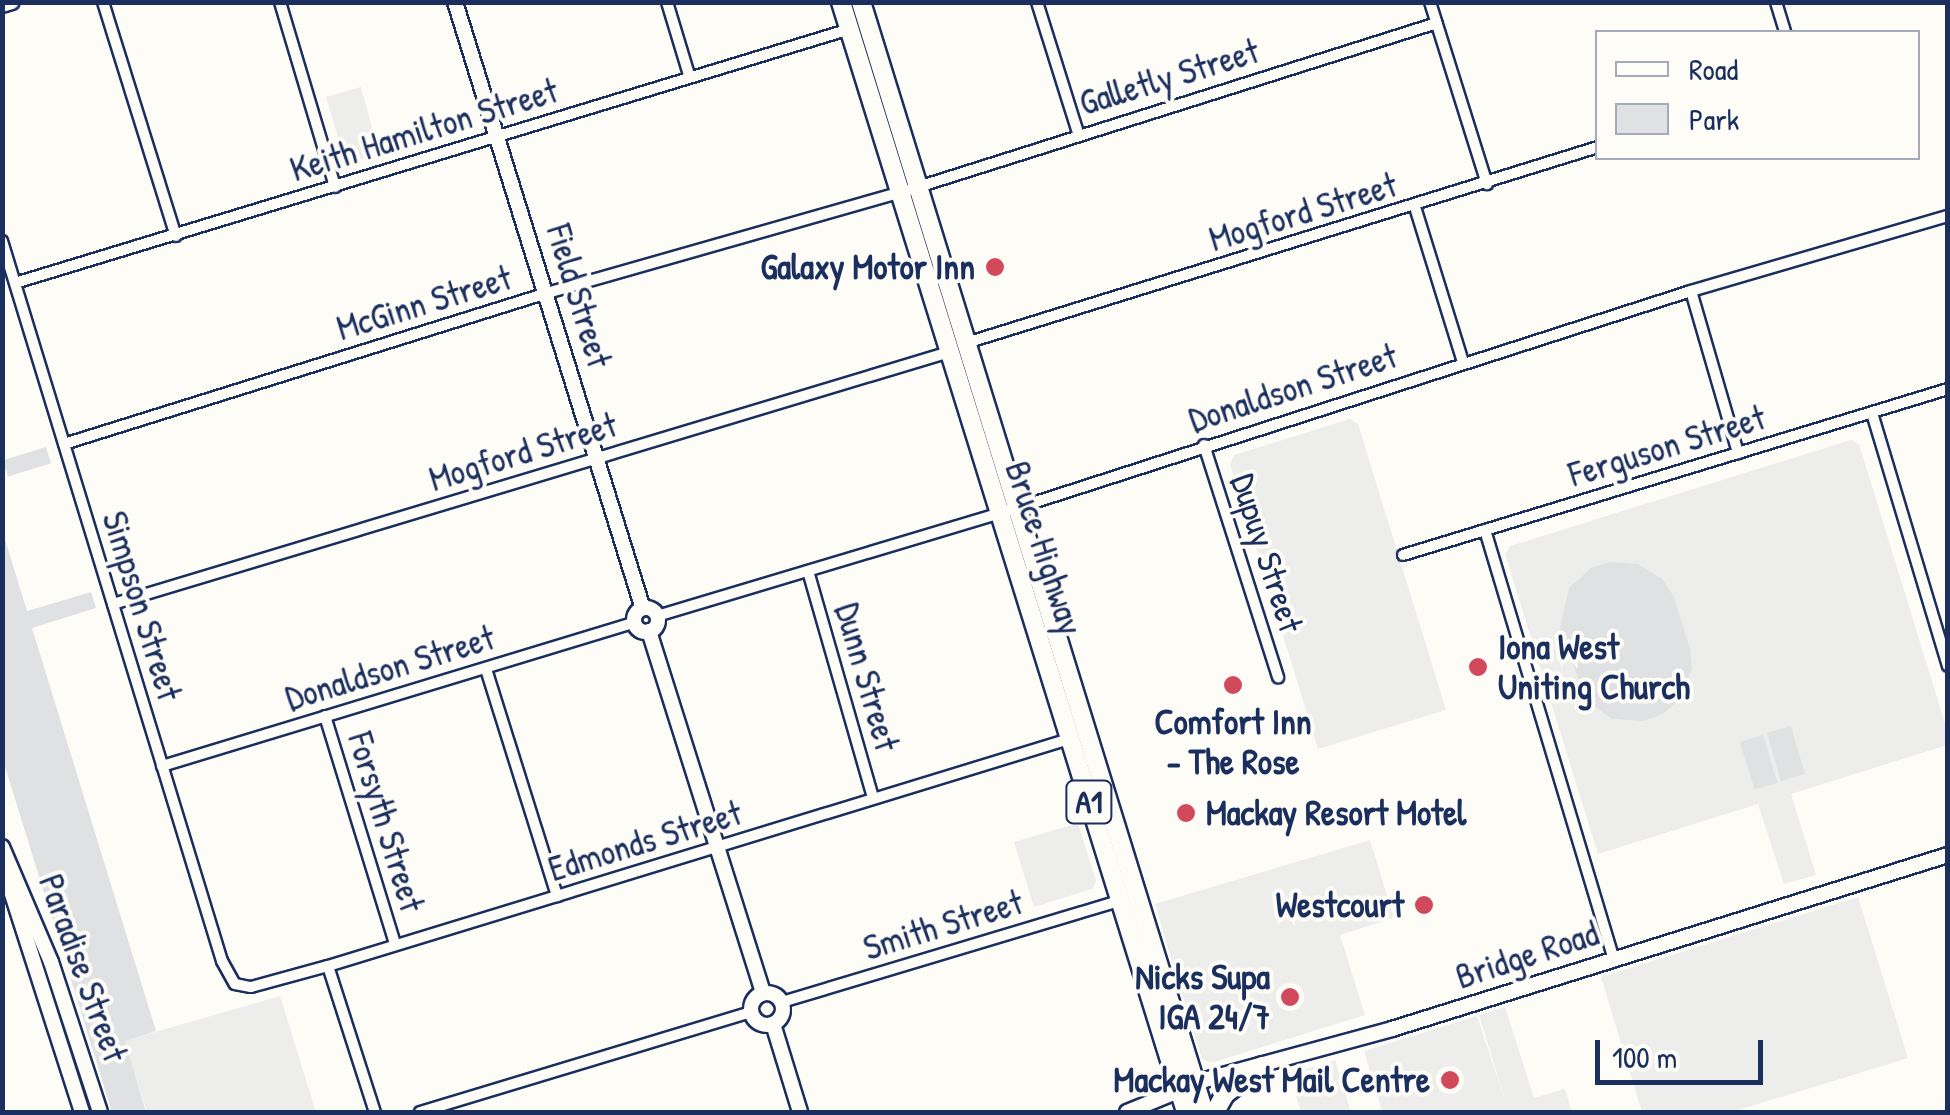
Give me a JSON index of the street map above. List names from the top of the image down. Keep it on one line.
{"streets":{"highway":["Bruce Highway","A1"],"street":["Galletly Street","Keith Hamilton Street","Mogford Street","Field Street","McGinn Street","Donaldson Street","Ferguson Street","Dupuy Street","Simpson Street","Dunn Street","Forsyth Street","Edmonds Street","Smith Street","Bridge Road","Paradise Street"]},"crossings":[["Galletly Street","McGinn Street"],["Galletly Street","Bruce Highway"],["Keith Hamilton Street","Field Street"],["Keith Hamilton Street","Bruce Highway"],["Keith Hamilton Street","Simpson Street"],["Mogford Street","Field Street"],["Mogford Street","Bruce Highway"],["Mogford Street","Simpson Street"],["Field Street","McGinn Street"],["Field Street","Donaldson Street"],["McGinn Street","Bruce Highway"],["McGinn Street","Simpson Street"],["Donaldson Street","Bruce Highway"],["Donaldson Street","Dupuy Street"],["Donaldson Street","Simpson Street"],["Donaldson Street","Dunn Street"],["Donaldson Street","Forsyth Street"],["Bruce Highway","Edmonds Street"],["Bruce Highway","Smith Street"],["Bruce Highway","Bridge Road"],["Simpson Street","Edmonds Street"],["Dunn Street","Edmonds Street"],["Forsyth Street","Edmonds Street"]],"places":["Galaxy Motor Inn","Iona West Uniting Church","Comfort Inn - The Rose","Mackay Resort Motel","Westcourt","Nicks Supa IGA 24/7","Mackay West Mail Centre"],"legend":["Road","Park"],"scale_bar":"100 m"}
